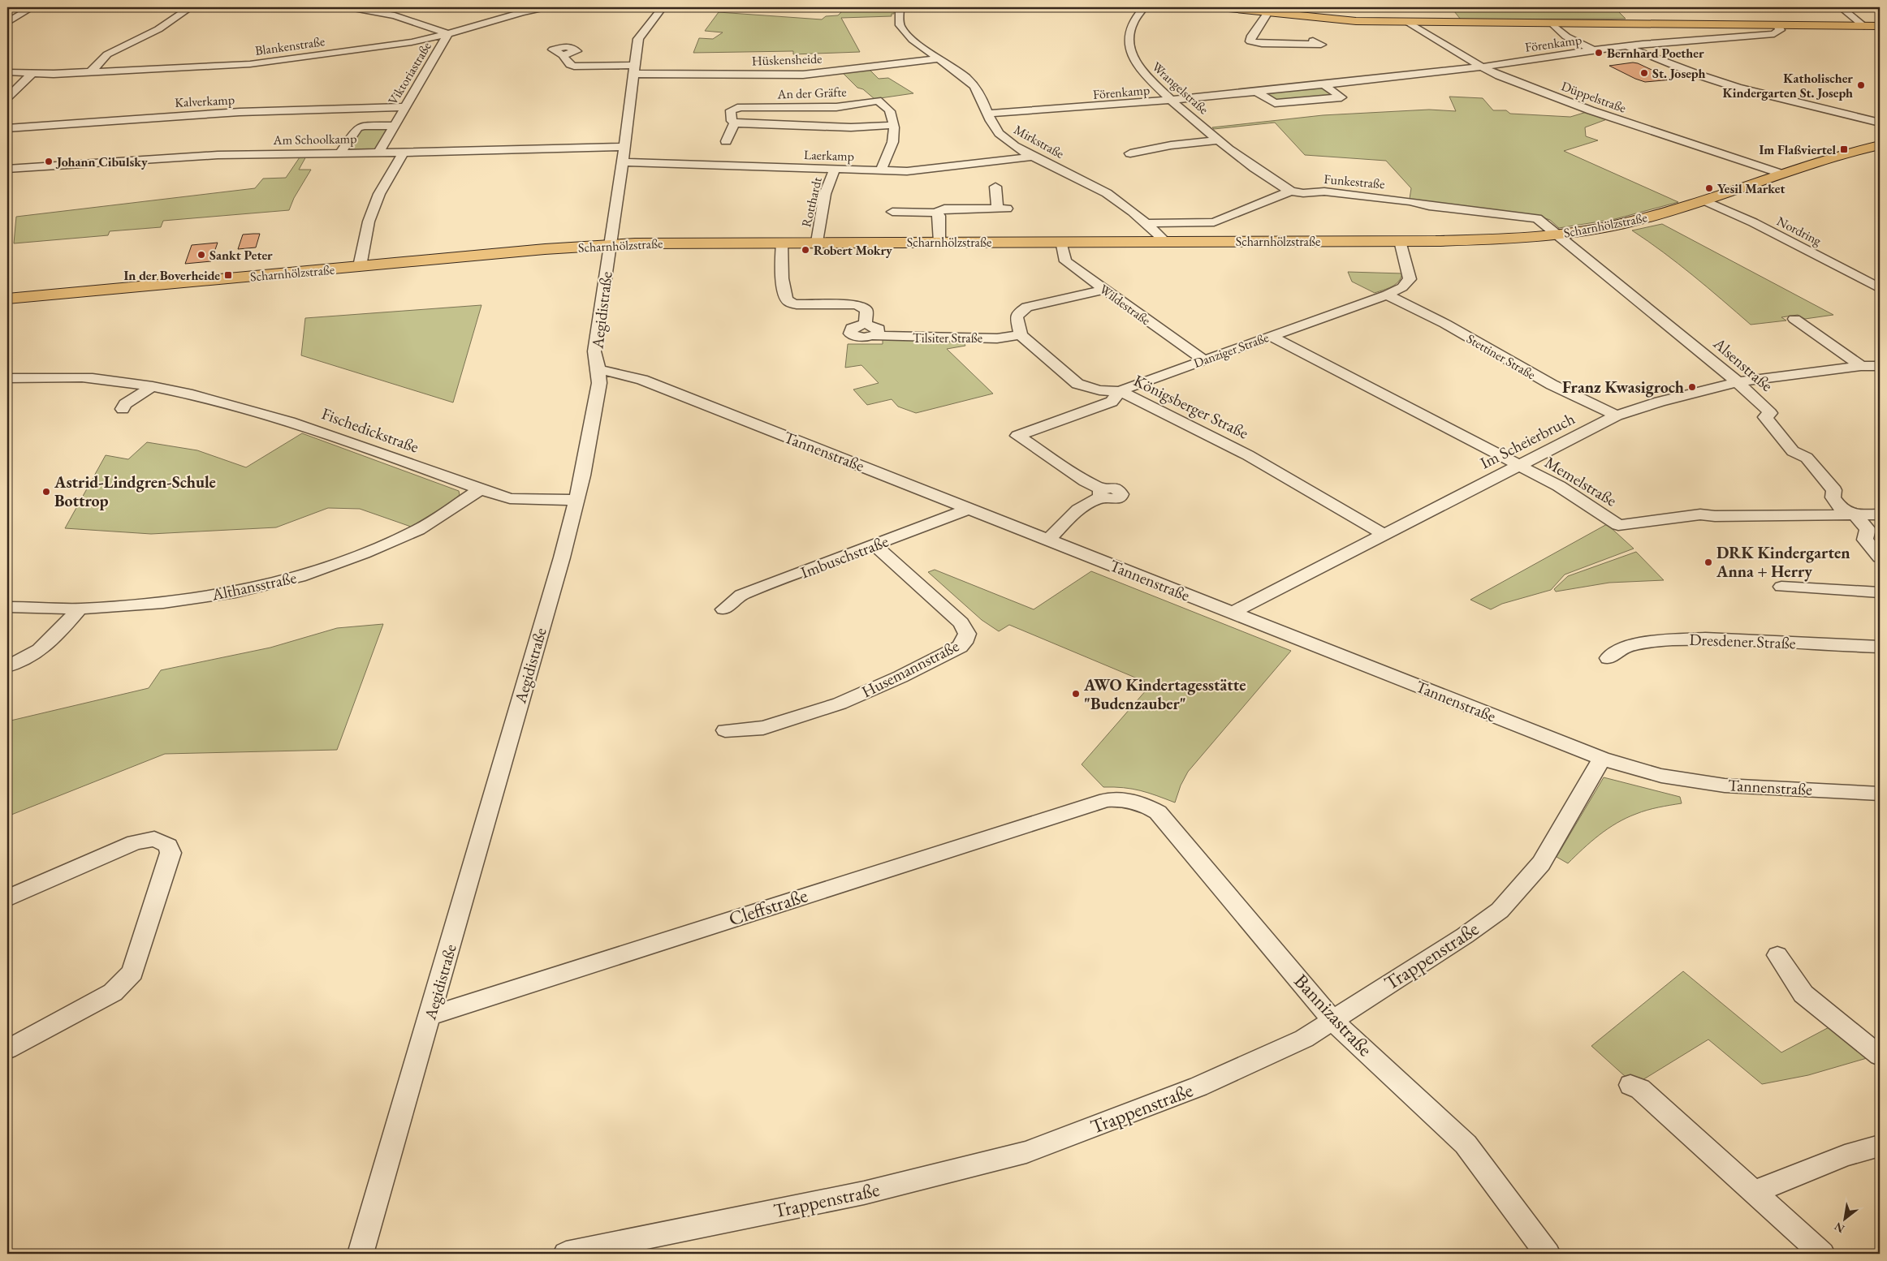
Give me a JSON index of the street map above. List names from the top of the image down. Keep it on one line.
{"streets":{"main road":["Scharnhölzstraße"],"street":["Förenkamp","Blankenstraße","Hüskensheide","Viktoriastraße","Wrangelstraße","An der Gräfte","Düppelstraße","Kalverkamp","Am Schoolkamp","Mirkstraße","Laerkamp","Funkestraße","Rotthardt","Nordring","Wildestraße","Aegidistraße","Tilsiter Straße","Danziger Straße","Stettiner Straße","Alsenstraße","Königsberger Straße","Fischedickstraße","Im Scheierbruch","Tannenstraße","Memelstraße","Imbuschstraße","Althansstraße","Dresdener Straße","Husemannstraße","Cleffstraße","Trappenstraße","Bannizastraße"]},"crossings":[["Förenkamp","Wrangelstraße"],["Förenkamp","Düppelstraße"],["Förenkamp","Mirkstraße"],["Blankenstraße","Viktoriastraße"],["Hüskensheide","Mirkstraße"],["Hüskensheide","Aegidistraße"],["Viktoriastraße","Kalverkamp"],["Viktoriastraße","Am Schoolkamp"],["Wrangelstraße","Funkestraße"],["An der Gräfte","Laerkamp"],["Düppelstraße","Scharnhölzstraße"],["Am Schoolkamp","Aegidistraße"],["Mirkstraße","Laerkamp"],["Mirkstraße","Funkestraße"],["Mirkstraße","Scharnhölzstraße"],["Laerkamp","Rotthardt"],["Laerkamp","Aegidistraße"],["Funkestraße","Scharnhölzstraße"],["Funkestraße","Alsenstraße"],["Rotthardt","Scharnhölzstraße"],["Scharnhölzstraße","Nordring"],["Scharnhölzstraße","Wildestraße"],["Scharnhölzstraße","Aegidistraße"],["Scharnhölzstraße","Danziger Straße"],["Scharnhölzstraße","Alsenstraße"],["Wildestraße","Danziger Straße"],["Aegidistraße","Fischedickstraße"],["Aegidistraße","Tannenstraße"],["Aegidistraße","Cleffstraße"],["Tilsiter Straße","Königsberger Straße"],["Danziger Straße","Stettiner Straße"],["Danziger Straße","Königsberger Straße"],["Danziger Straße","Tannenstraße"],["Danziger Straße","Memelstraße"],["Stettiner Straße","Im Scheierbruch"],["Alsenstraße","Im Scheierbruch"],["Alsenstraße","Memelstraße"],["Königsberger Straße","Im Scheierbruch"],["Fischedickstraße","Althansstraße"],["Im Scheierbruch","Tannenstraße"],["Im Scheierbruch","Memelstraße"],["Tannenstraße","Imbuschstraße"],["Tannenstraße","Trappenstraße"],["Imbuschstraße","Husemannstraße"],["Cleffstraße","Bannizastraße"],["Trappenstraße","Bannizastraße"]],"places":{"other":["Bernhard Poether","St. Joseph","Katholischer Kindergarten St. Joseph","Johann Cibulsky","Yesil Market","Robert Mokry","Sankt Peter","Franz Kwasigroch","Astrid-Lindgren-Schule Bottrop","DRK Kindergarten Anna + Herry","AWO Kindertagesstätte \"Budenzauber\""],"transit":["Im Flaßviertel","In der Boverheide"]},"north":"bottom left"}
